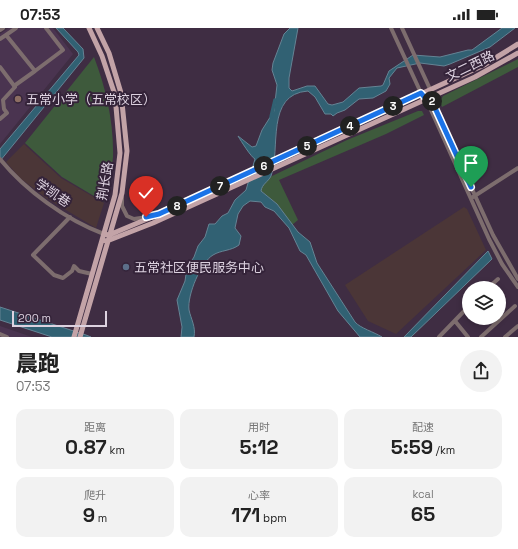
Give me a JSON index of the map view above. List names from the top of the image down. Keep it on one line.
{"streets":{"main road":["文二西路","荆长路"],"street":["学凯巷"]},"crossings":[["文二西路","荆长路"],["文二西路","学凯巷"],["荆长路","学凯巷"]],"places":["五常小学（五常校区）","五常社区便民服务中心"],"scale_bar":"200 m","page":{"status":"07:53","pins":["2","3","4","5","6","7","8"],"scale":"200 m","heading":["晨跑","07:53"],"stats":[["距离","0.87 km"],["用时","5:12"],["配速","5:59 /km"],["爬升","9 m"],["心率","171 bpm"],["kcal","65"]]}}
